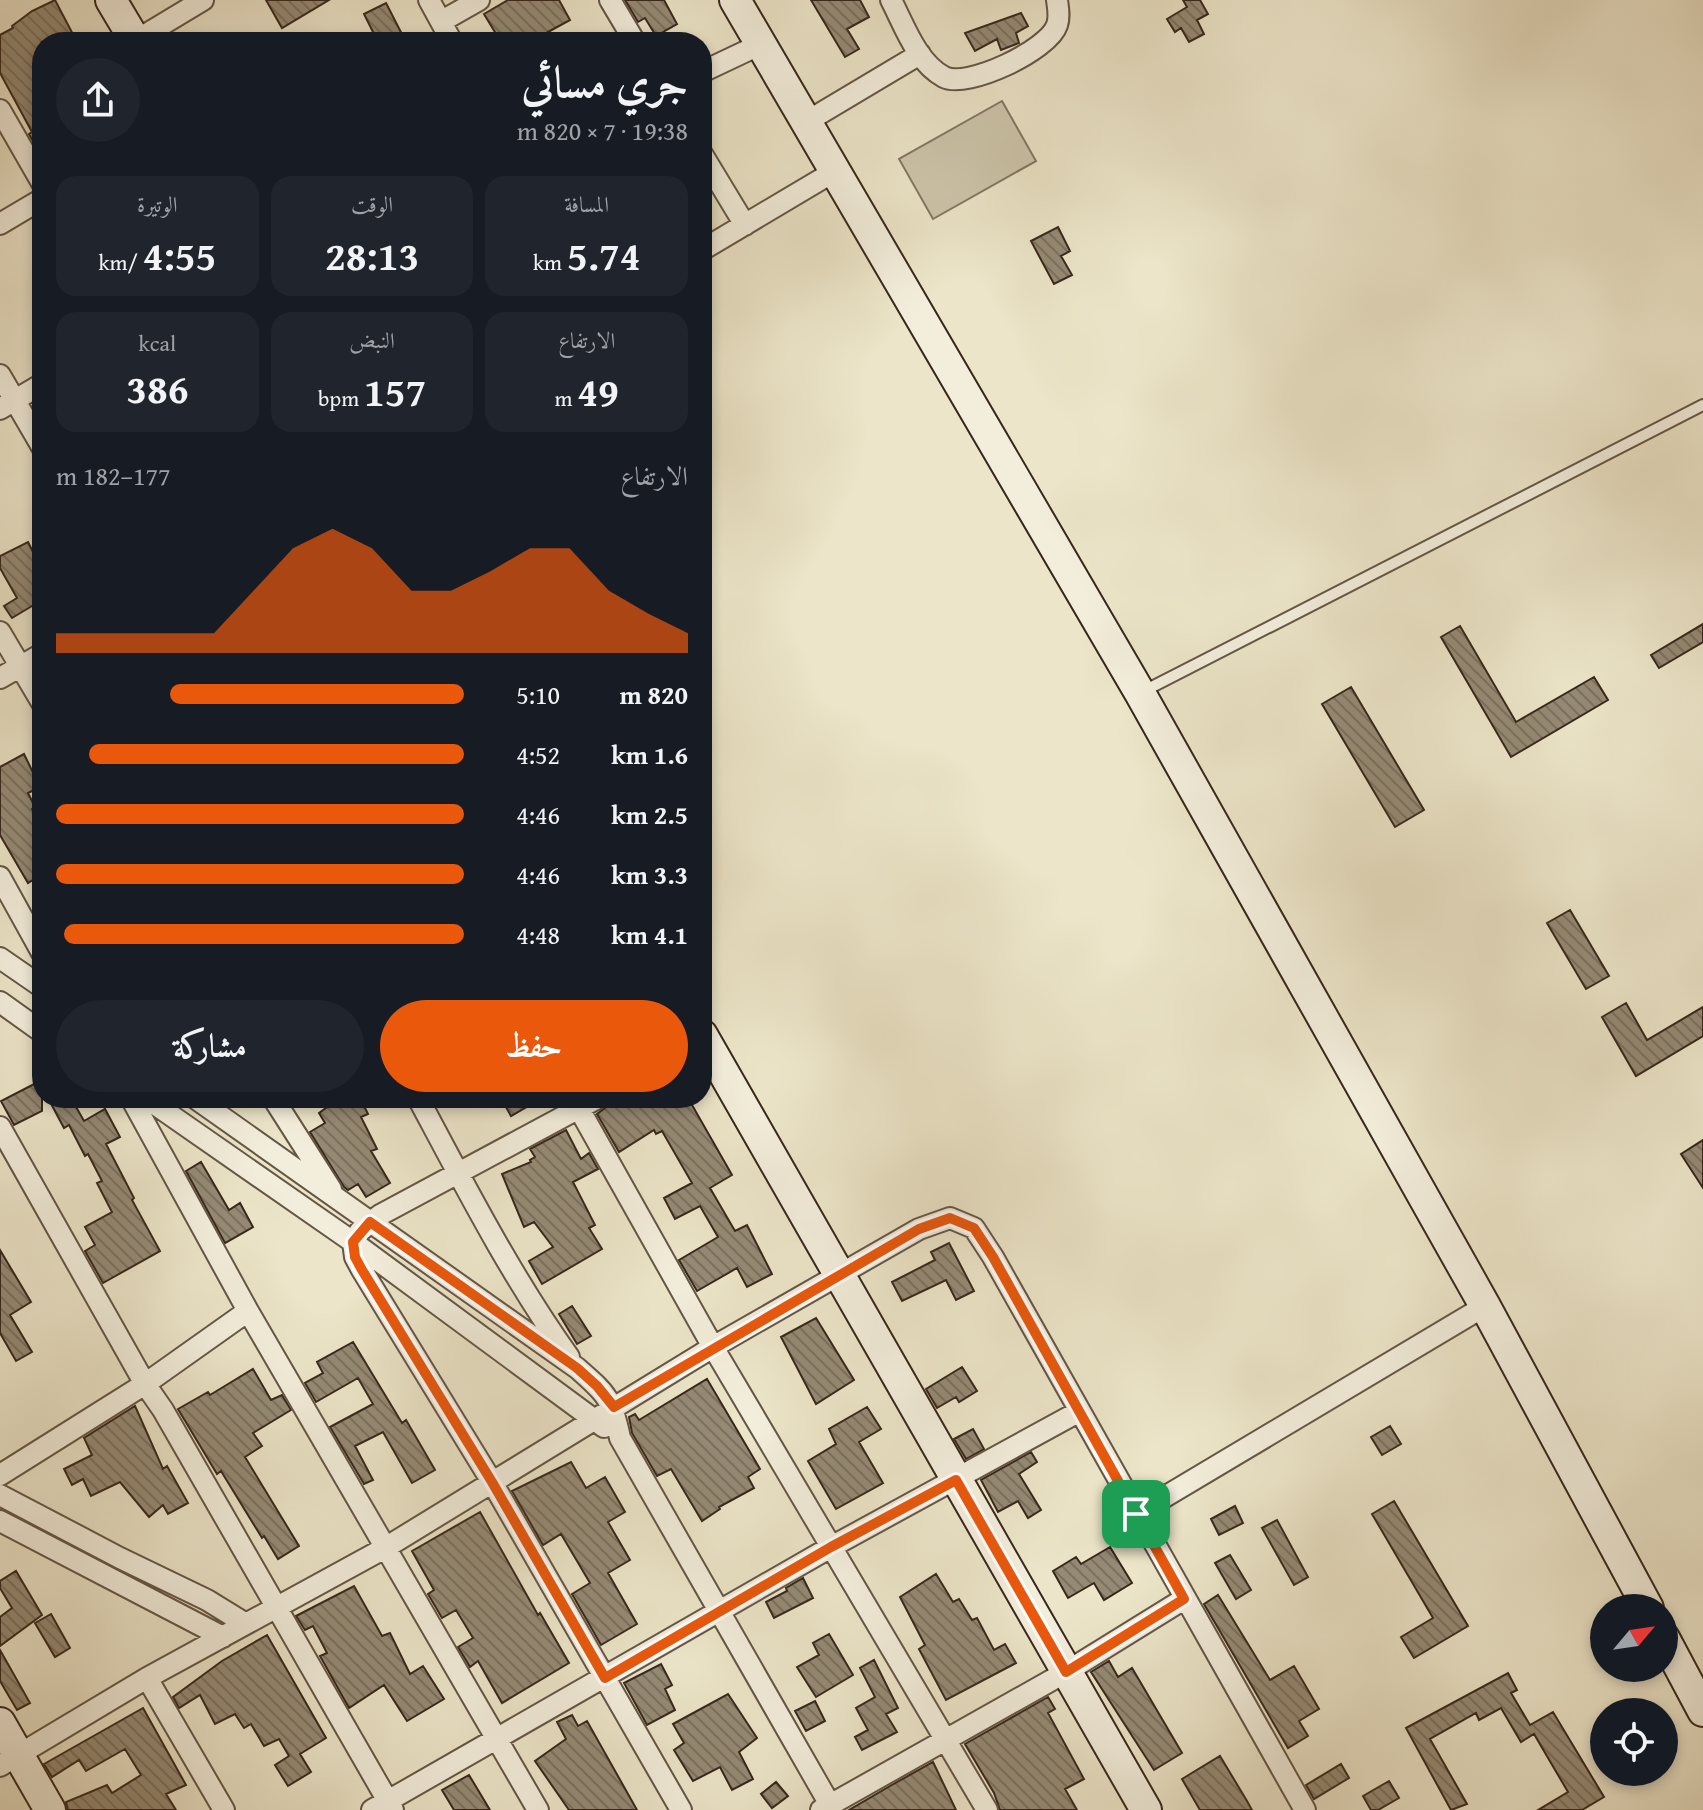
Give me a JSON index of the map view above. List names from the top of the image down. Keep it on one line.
{"north":"top right","page":{"heading":["جري مسائي","19:38 · 7 × 820 m"],"stats":[["المسافة","5.74 km"],["الوقت","28:13"],["الوتيرة","4:55 /km"],["الارتفاع","49 m"],["النبض","157 bpm"],["kcal","386"]],"chart":["الارتفاع","177–182 m"],"list":[{"name":"820 m","note":"5:10"},{"name":"1.6 km","note":"4:52"},{"name":"2.5 km","note":"4:46"},{"name":"3.3 km","note":"4:46"},{"name":"4.1 km","note":"4:48"}],"buttons":["حفظ","مشاركة"]}}
